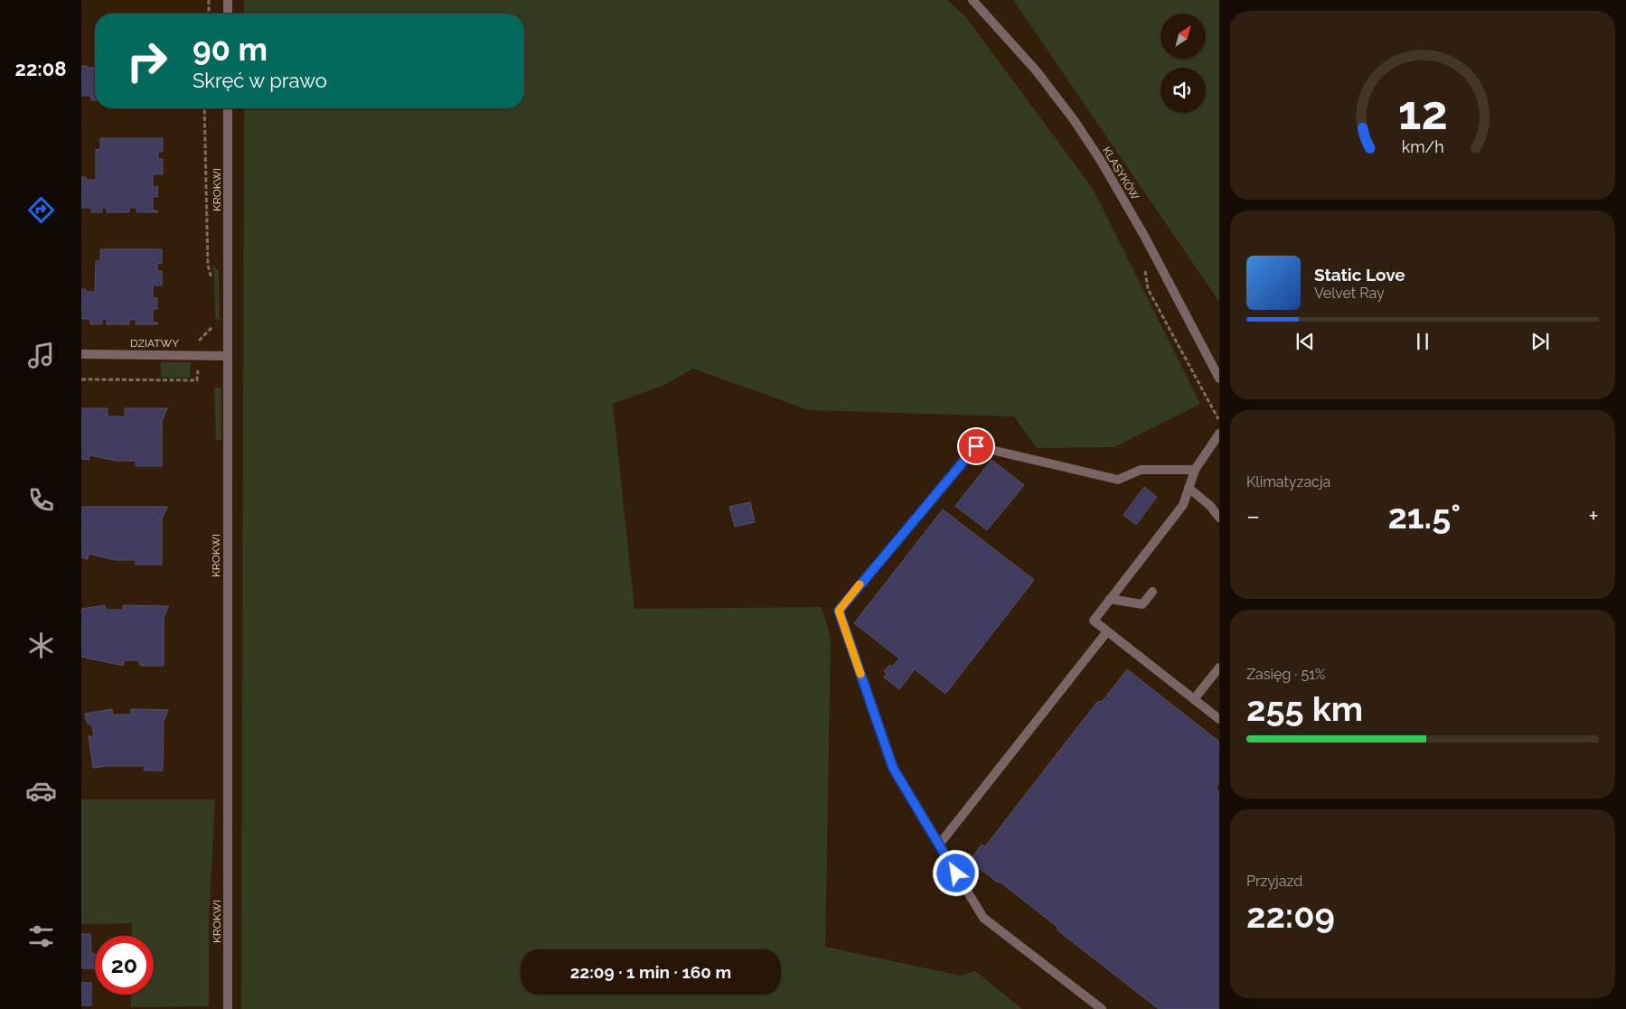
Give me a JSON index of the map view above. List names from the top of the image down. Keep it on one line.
{"streets":{"street":["KLASYKÓW","KROKWI","DZIATWY"]},"crossings":[["KROKWI","DZIATWY"]],"north":"top right","page":{"tabs":"22:08","turn":["90 m","Skręć w prawo"],"song":["Static Love","Velvet Ray"],"tile":["Klimatyzacja",["Zasięg · 51%","255 km"],["Przyjazd","22:09"]],"heat":["−","21.5°","+"],"limit":"20","trip":"22:09 · 1 min · 160 m","gauge":["12","km/h"]}}
